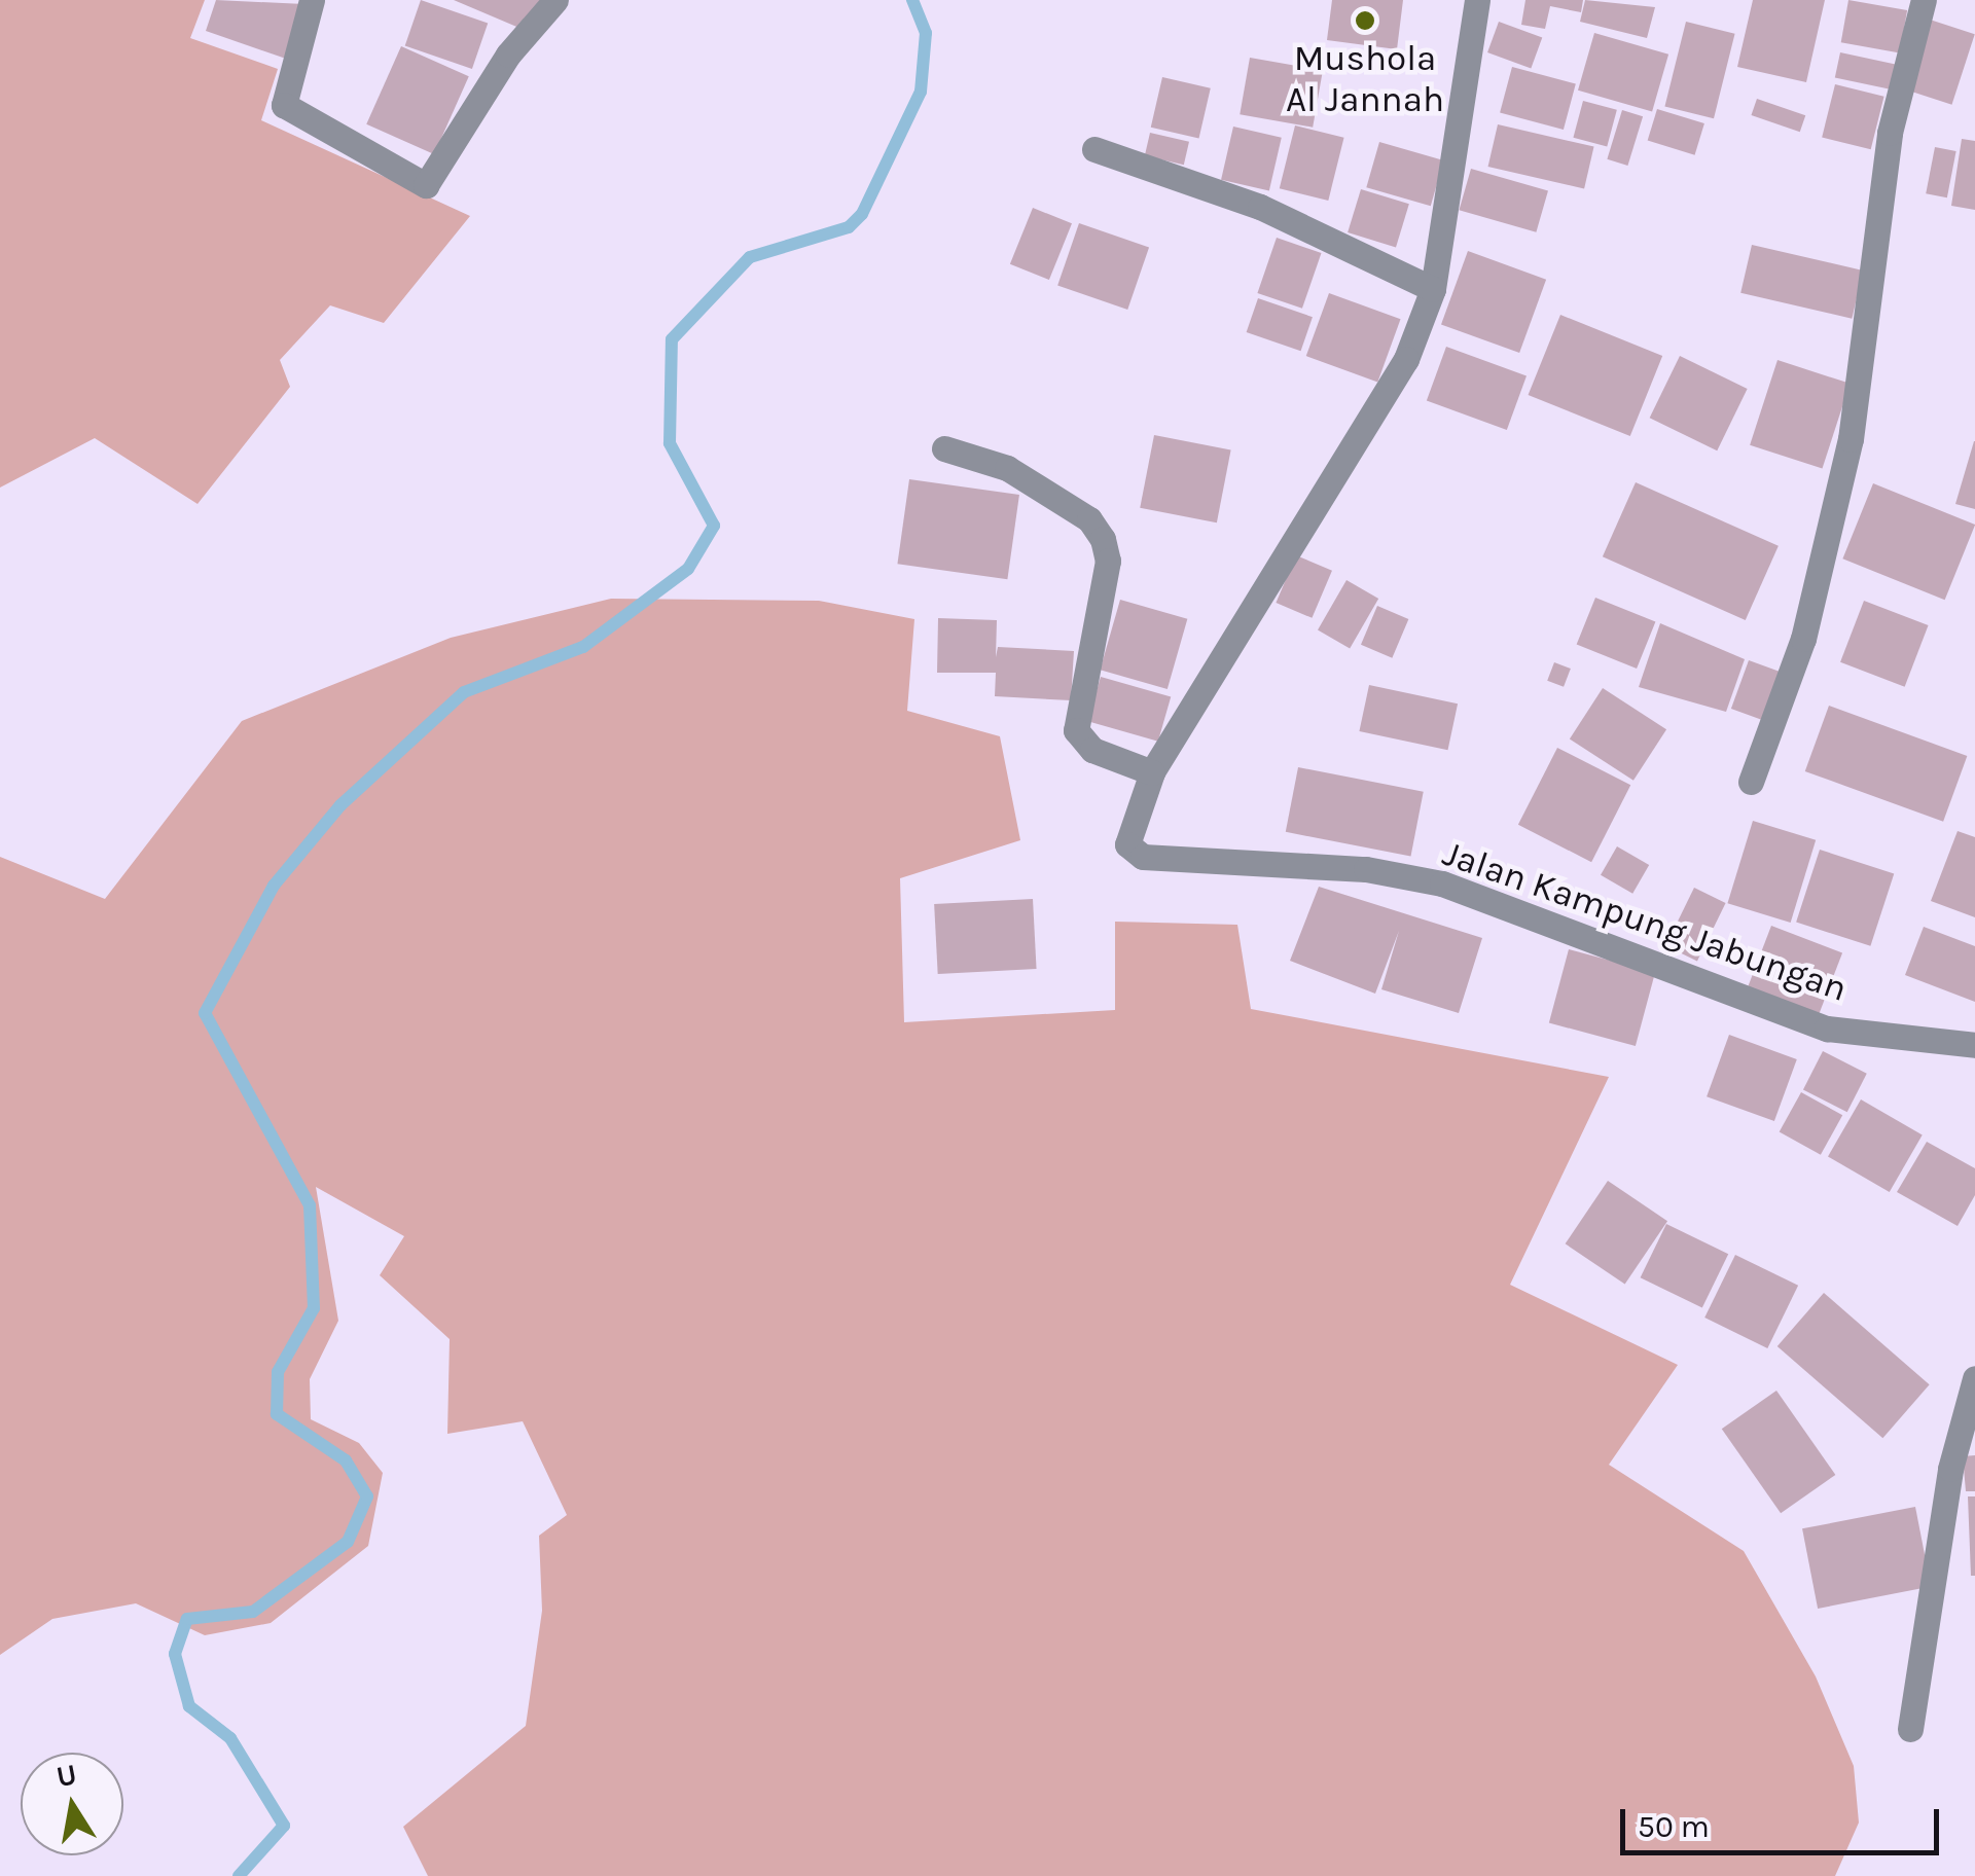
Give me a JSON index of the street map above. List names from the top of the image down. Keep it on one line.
{"streets":{"street":["Jalan Kampung Jabungan"]},"places":["Mushola Al Jannah"],"scale_bar":"50 m","north":"top"}
